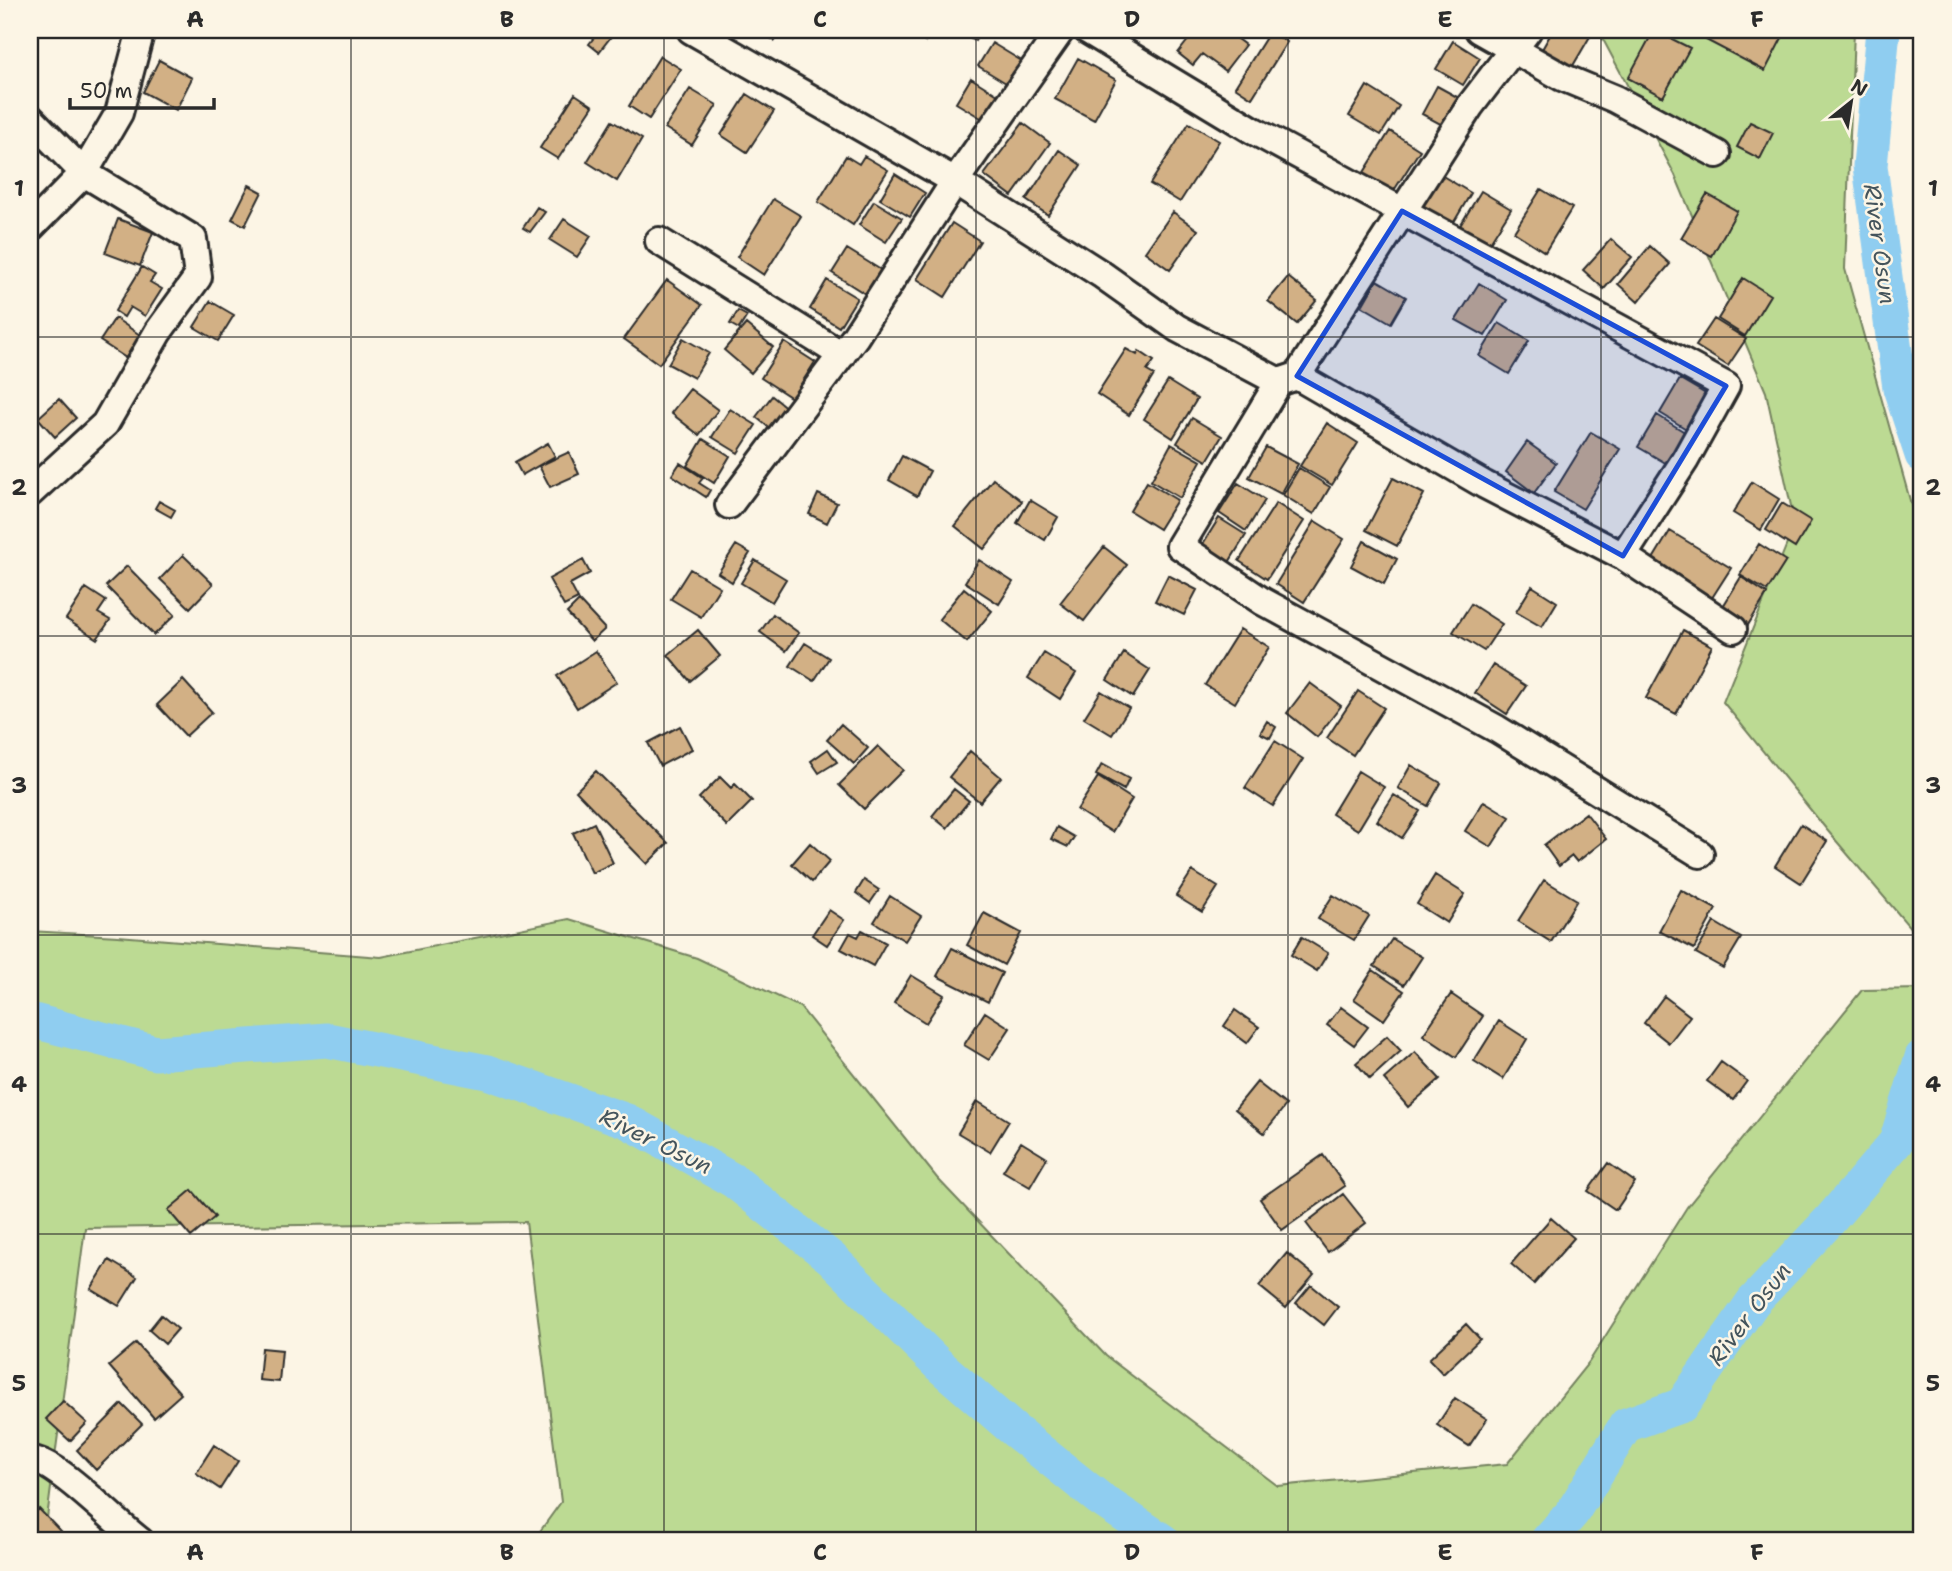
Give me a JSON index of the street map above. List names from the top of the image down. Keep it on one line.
{"water":["River Osun"],"scale_bar":"50 m","north":"top right","grid":{"columns":["A","B","C","D","E","F"],"rows":["1","2","3","4","5"]}}
